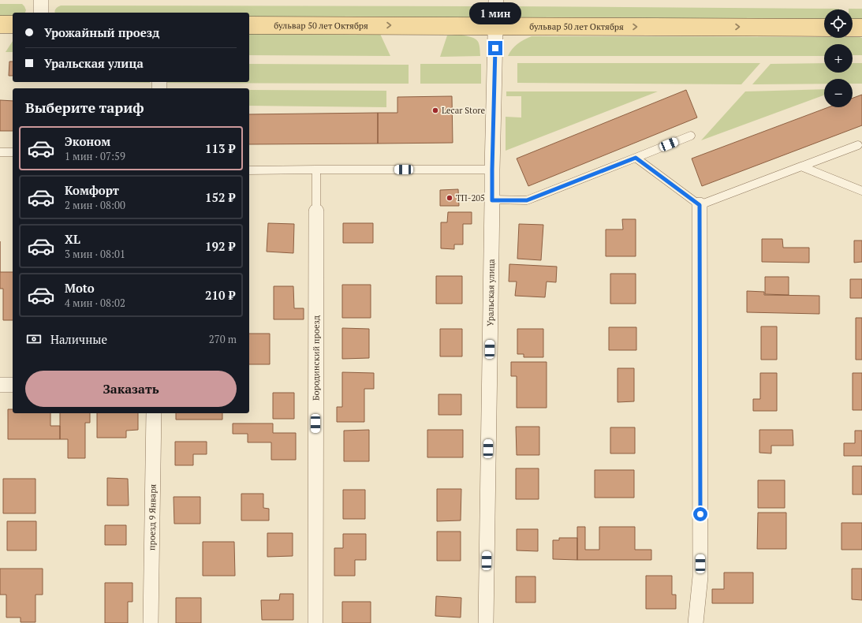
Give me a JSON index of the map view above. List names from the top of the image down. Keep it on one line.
{"streets":{"main road":["бульвар 50 лет Октября"],"street":["Уральская улица","Бородинский проезд","проезд 9 Января"]},"crossings":[["бульвар 50 лет Октября","Уральская улица"]],"one_way":["бульвар 50 лет Октября"],"places":["Lecar Store","ТП-205"],"page":{"bubble":"1 мин","map_buttons":["+","−"],"banner":["Урожайный проезд","Уральская улица"],"heading":"Выберите тариф","list":[{"name":"Эконом","note":"1 мин · 07:59","value":"113 ₽"},{"name":"Комфорт","note":"2 мин · 08:00","value":"152 ₽"},{"name":"XL","note":"3 мин · 08:01","value":"192 ₽"},{"name":"Moto","note":"4 мин · 08:02","value":"210 ₽"}],"pay":["Наличные","270 m"],"buttons":"Заказать"}}
